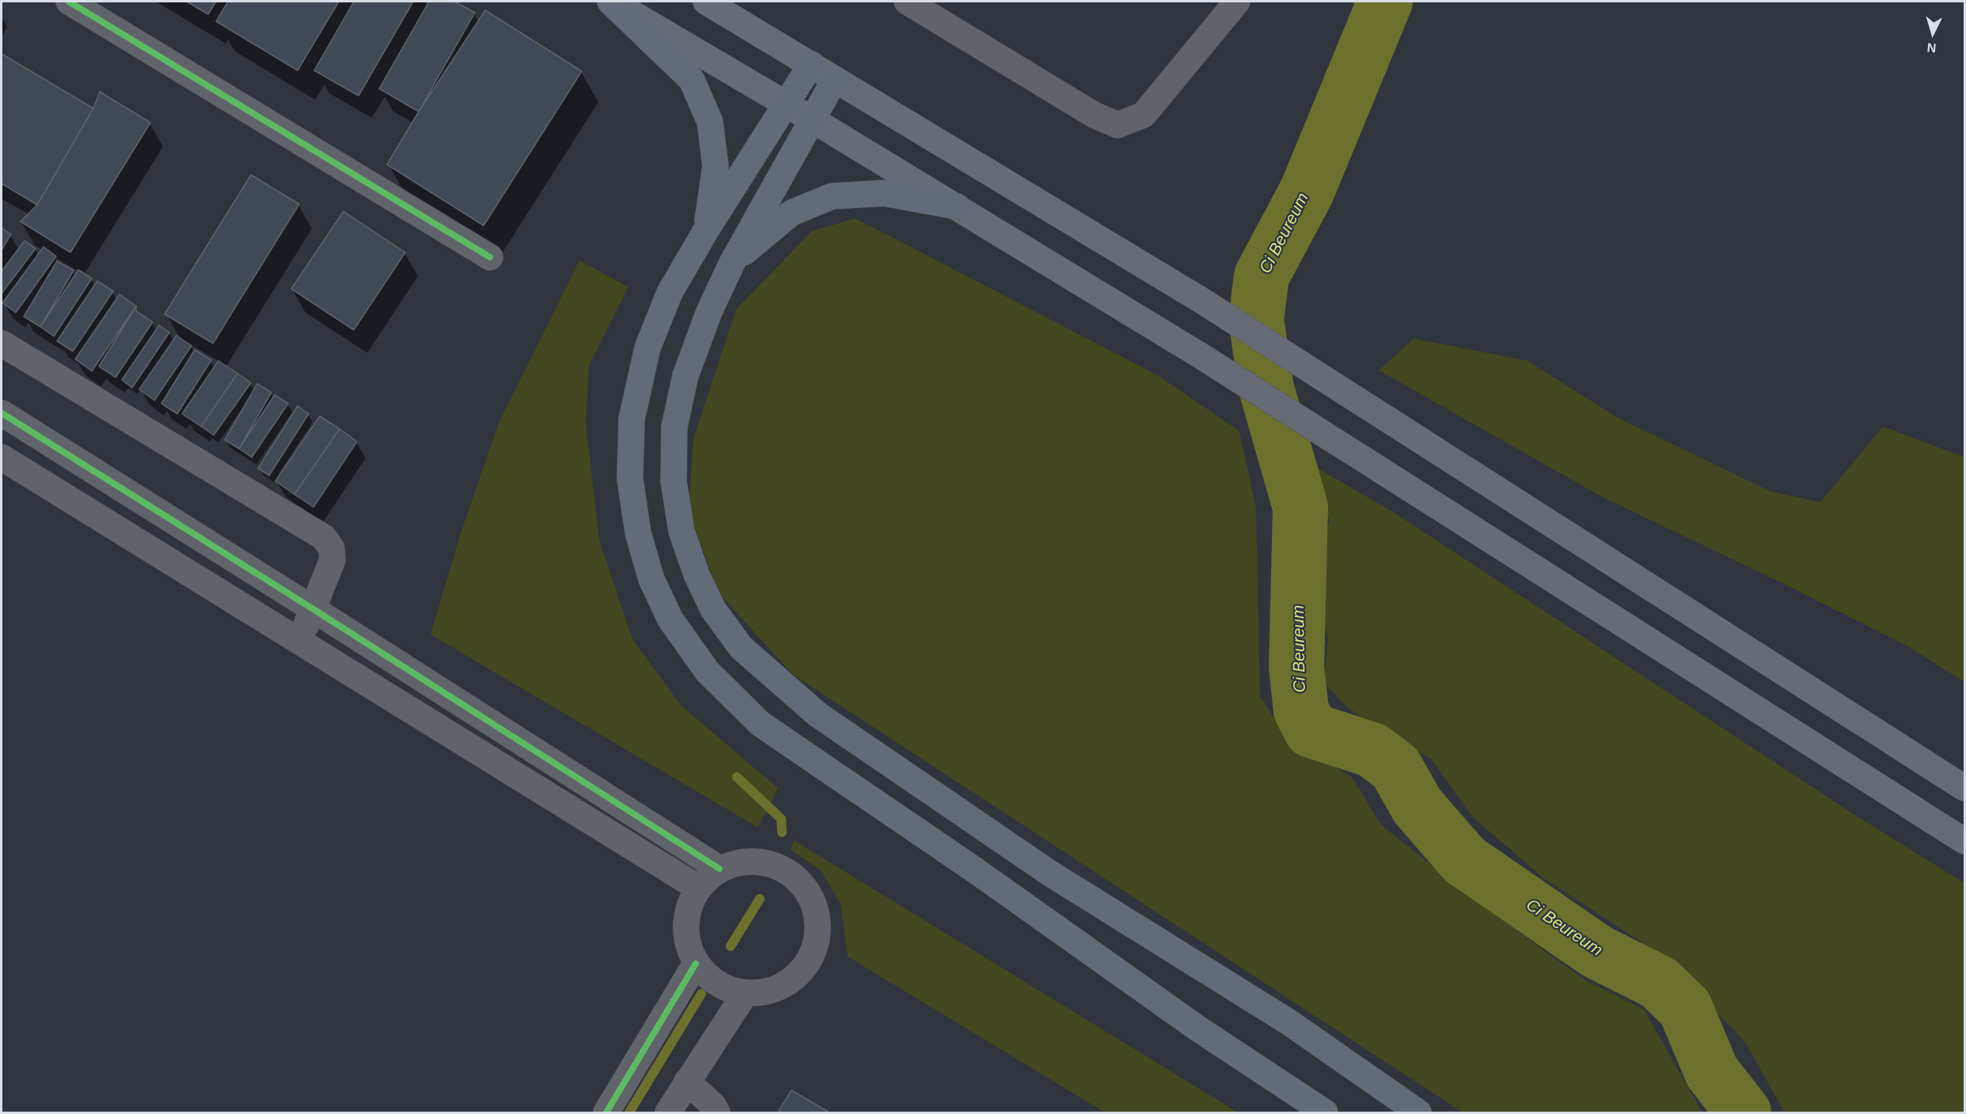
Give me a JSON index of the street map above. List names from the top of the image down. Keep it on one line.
{"water":["Ci Beureum"],"north":"bottom"}
